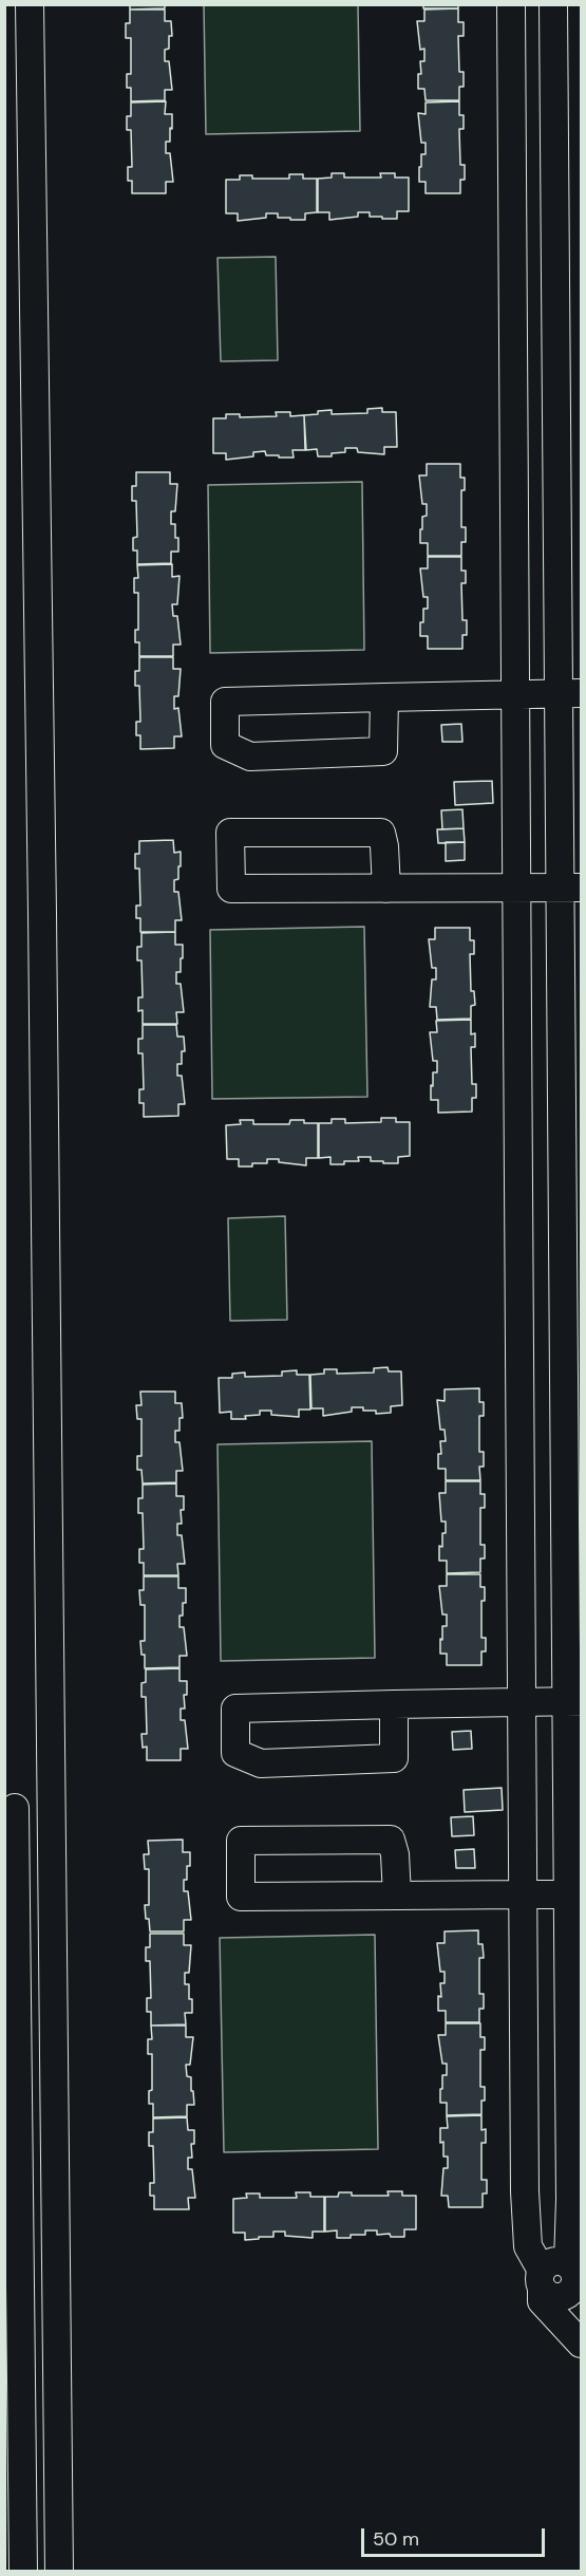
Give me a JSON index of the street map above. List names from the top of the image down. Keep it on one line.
{"scale_bar":"50 m"}
